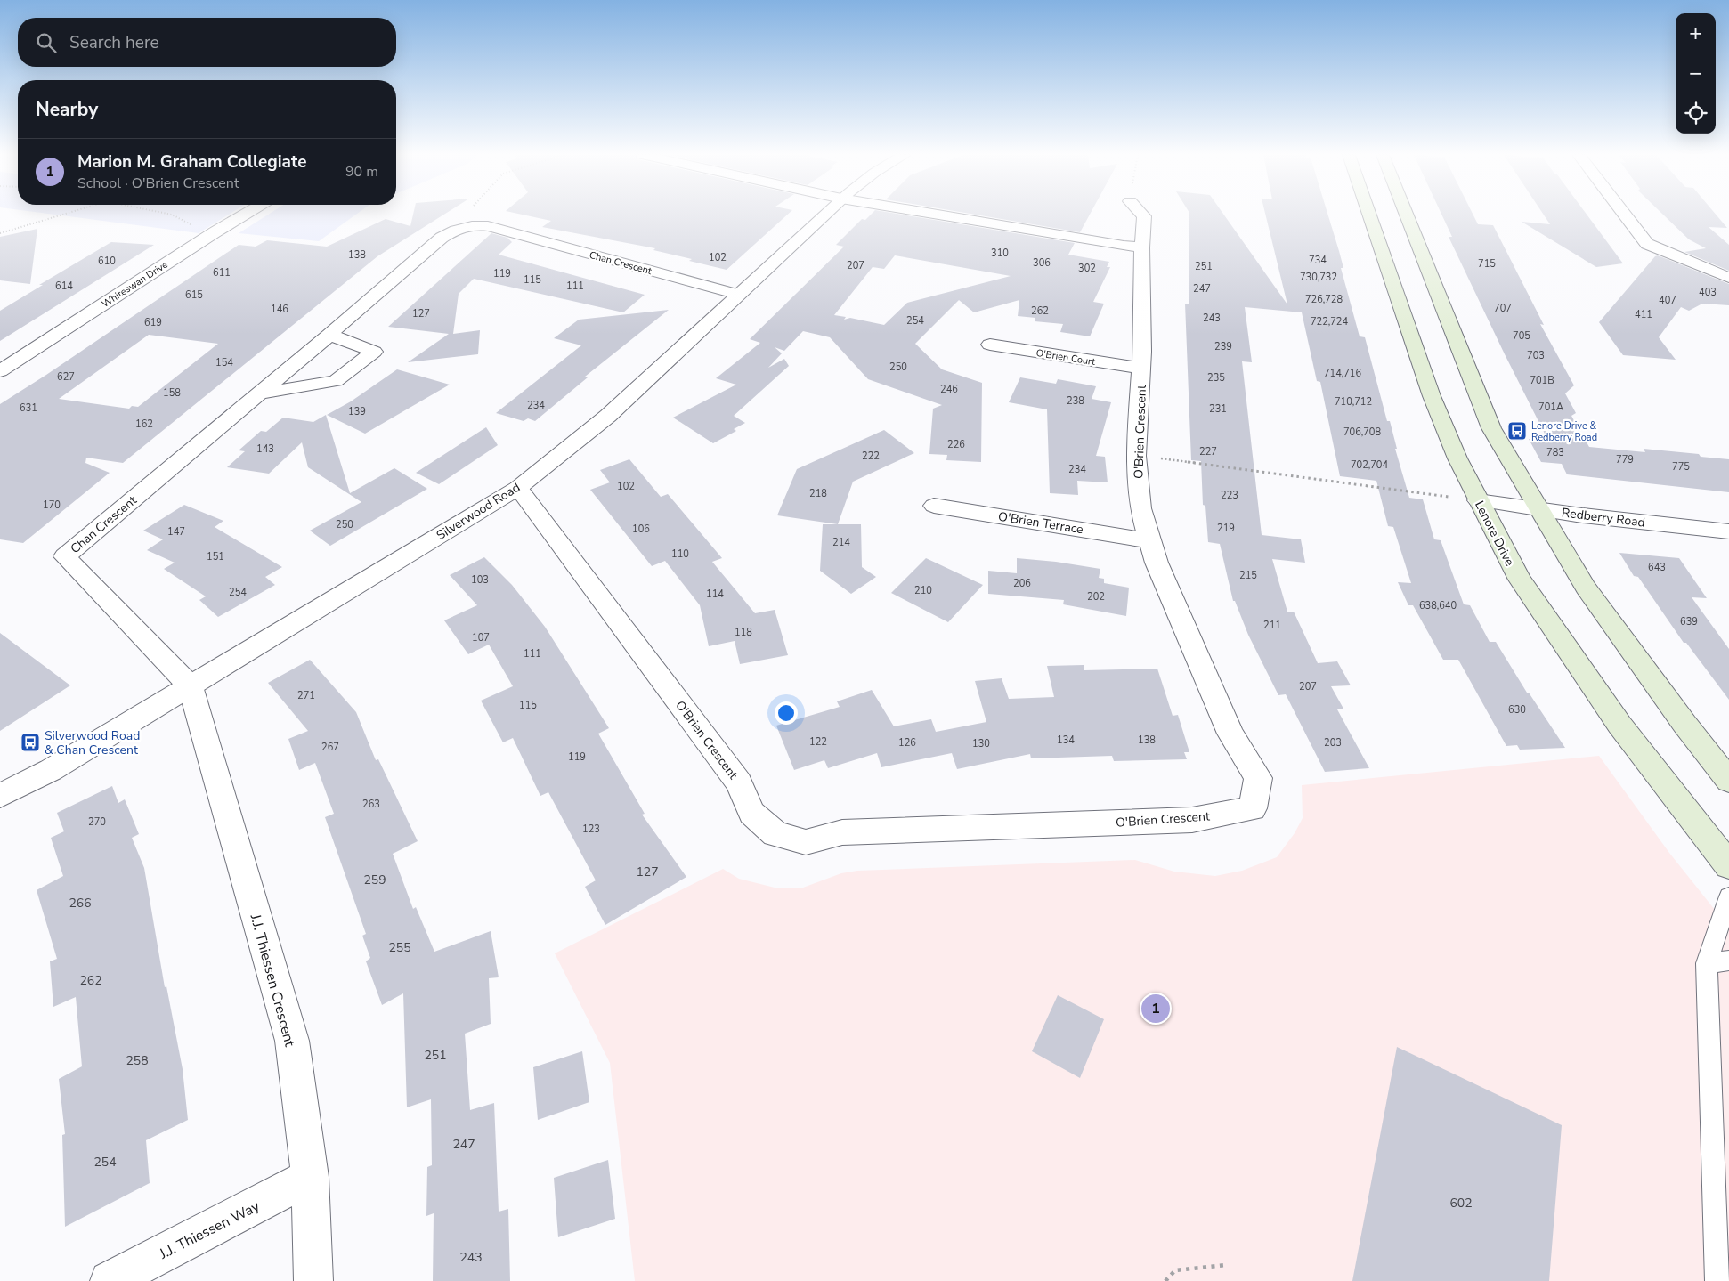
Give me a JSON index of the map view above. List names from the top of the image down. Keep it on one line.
{"streets":{"main road":["Lenore Drive"],"street":["Chan Crescent","Whiteswan Drive","O'Brien Court","O'Brien Crescent","Silverwood Road","Redberry Road","O'Brien Terrace","J.J. Thiessen Crescent","J.J. Thiessen Way"]},"crossings":[["Chan Crescent","Silverwood Road"],["Chan Crescent","J.J. Thiessen Crescent"],["O'Brien Court","O'Brien Crescent"],["O'Brien Crescent","Silverwood Road"],["O'Brien Crescent","O'Brien Terrace"],["Silverwood Road","J.J. Thiessen Crescent"],["Redberry Road","Lenore Drive"],["J.J. Thiessen Crescent","J.J. Thiessen Way"]],"places":{"bus stop":["Lenore Drive & Redberry Road","Silverwood Road & Chan Crescent"]},"house_numbers":["310","138","102","734","610","306","715","207","251","302","611","119","730,732","115","614","111","247","403","615","726,728","407","707","146","262","127","411","243","254","722,724","619","705","239","703","154","250","714,716","627","235","701B","246","158","238","710,712","234","701A","631","231","139","162","706,708","226","143","227","783","222","779","702,704","775","234","102","218","223","170","250","219","106","147","214","110","151","643","215","103","206","210","254","114","202","638,640","639","211","118","107","111","207","271","115","630","134","138","122","126","203","130","267","119","263","270","123","127","259","266","255","262","251","258","247","254","602","243"],"page":{"map_buttons":["+","−"],"search":"Search here","heading":"Nearby","list":[{"mark":"1","name":"Marion M. Graham Collegiate","note":"School · O'Brien Crescent","value":"90 m"}],"pins":"1"}}
